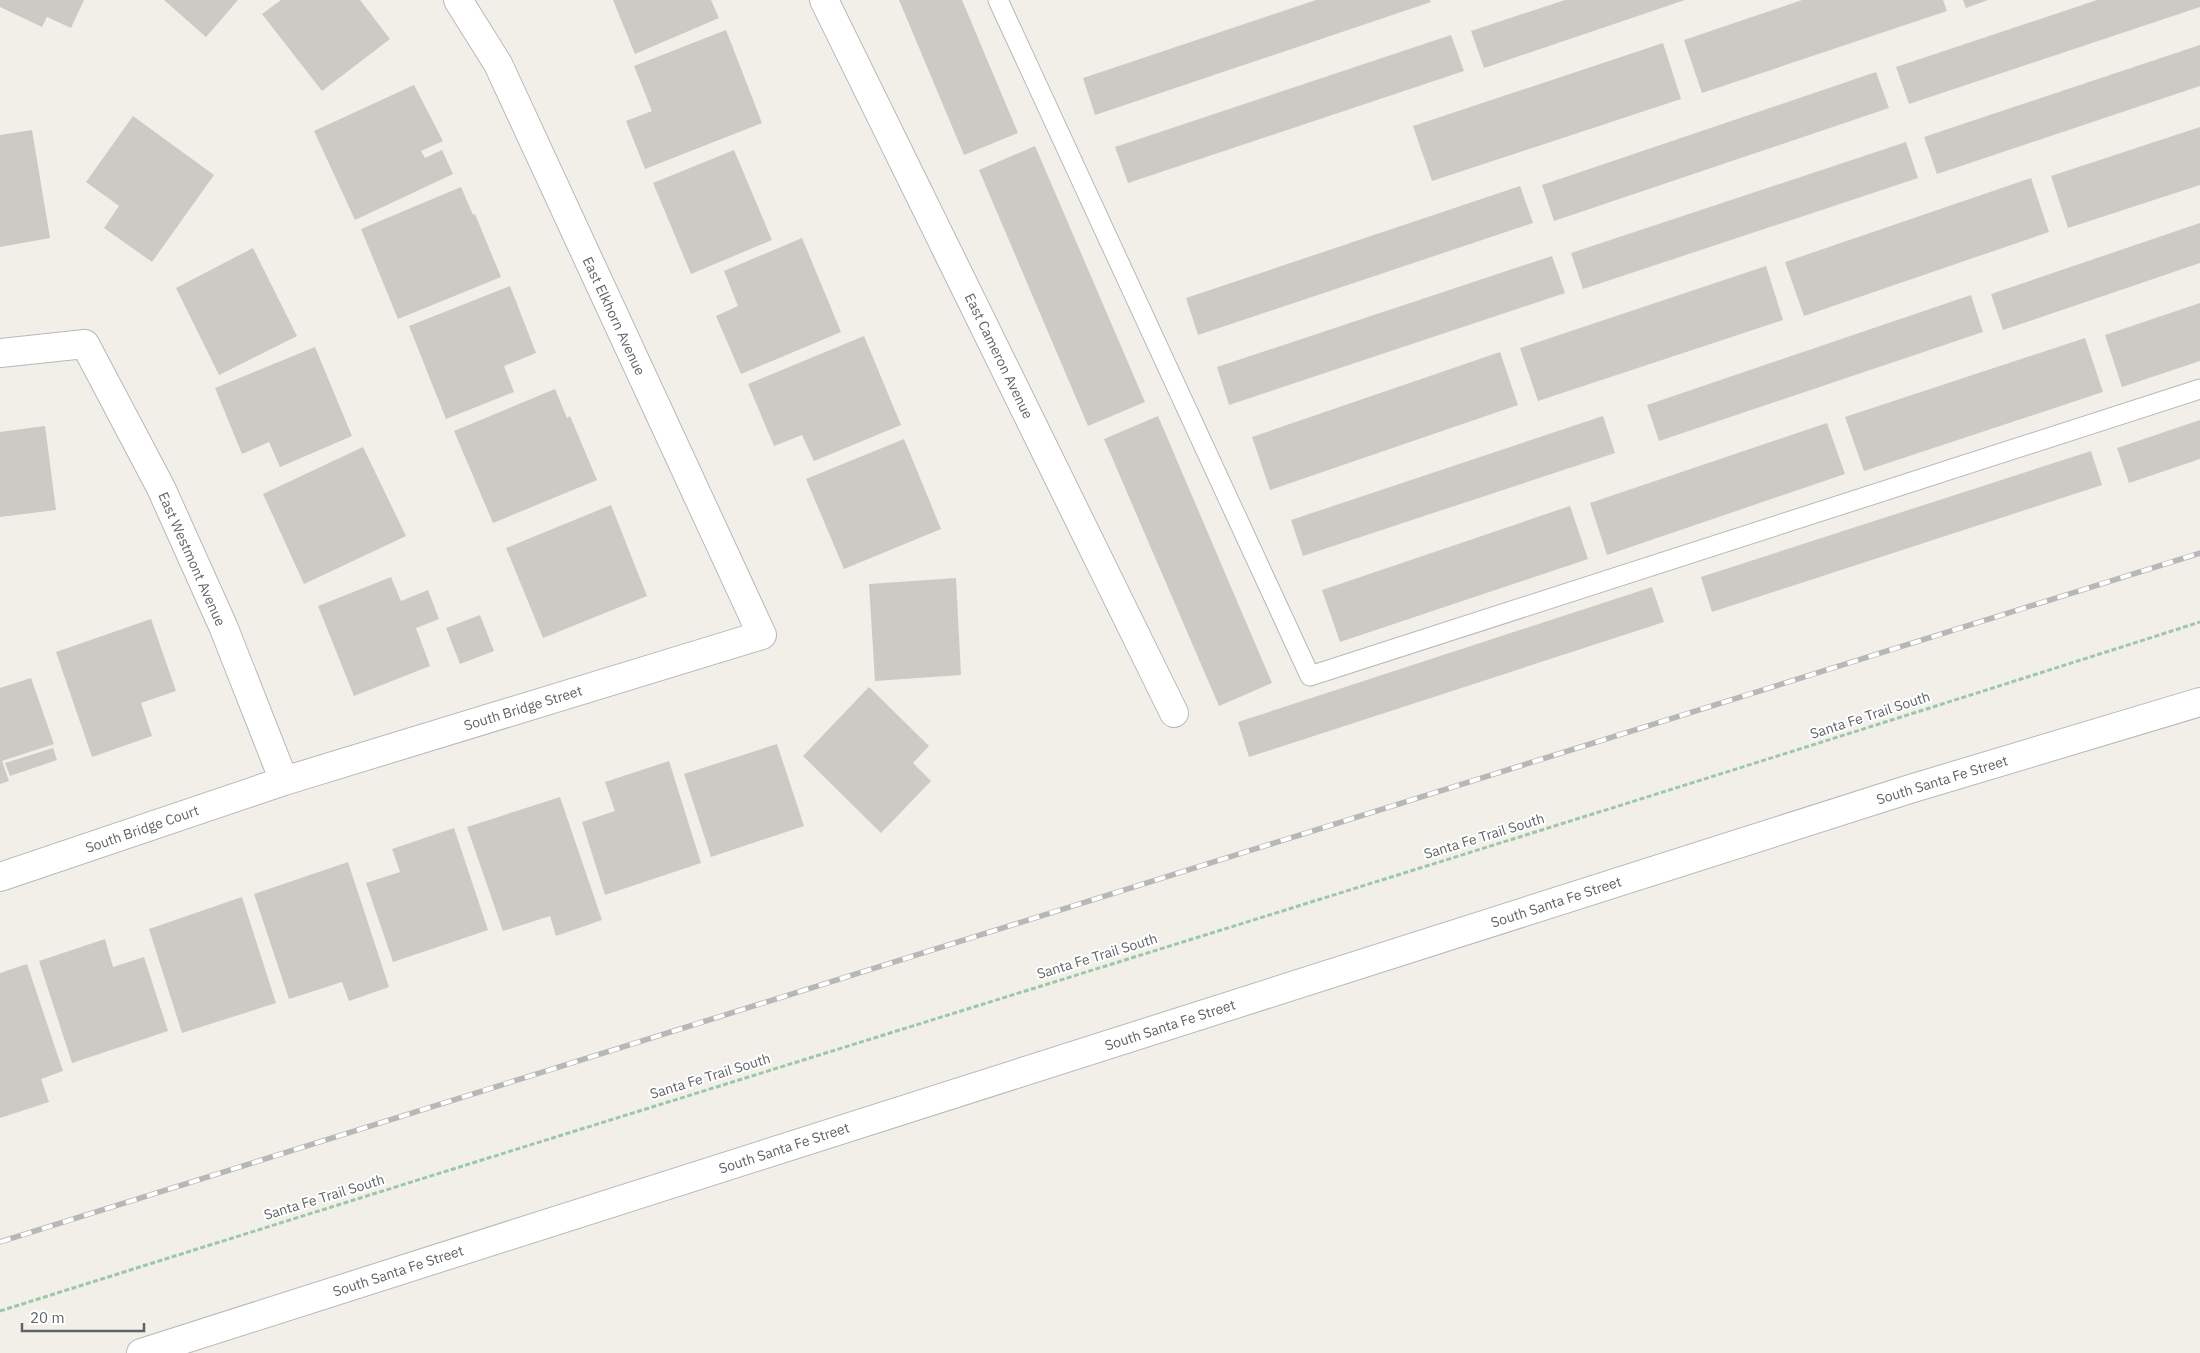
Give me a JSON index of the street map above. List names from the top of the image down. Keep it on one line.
{"streets":{"street":["East Elkhorn Avenue","East Cameron Avenue","East Westmont Avenue","South Bridge Street","South Santa Fe Street","South Bridge Court"],"path":["Santa Fe Trail South"]},"crossings":[["East Elkhorn Avenue","South Bridge Street"],["East Westmont Avenue","South Bridge Street"],["East Westmont Avenue","South Bridge Court"],["South Bridge Street","South Bridge Court"]],"scale_bar":"20 m"}
